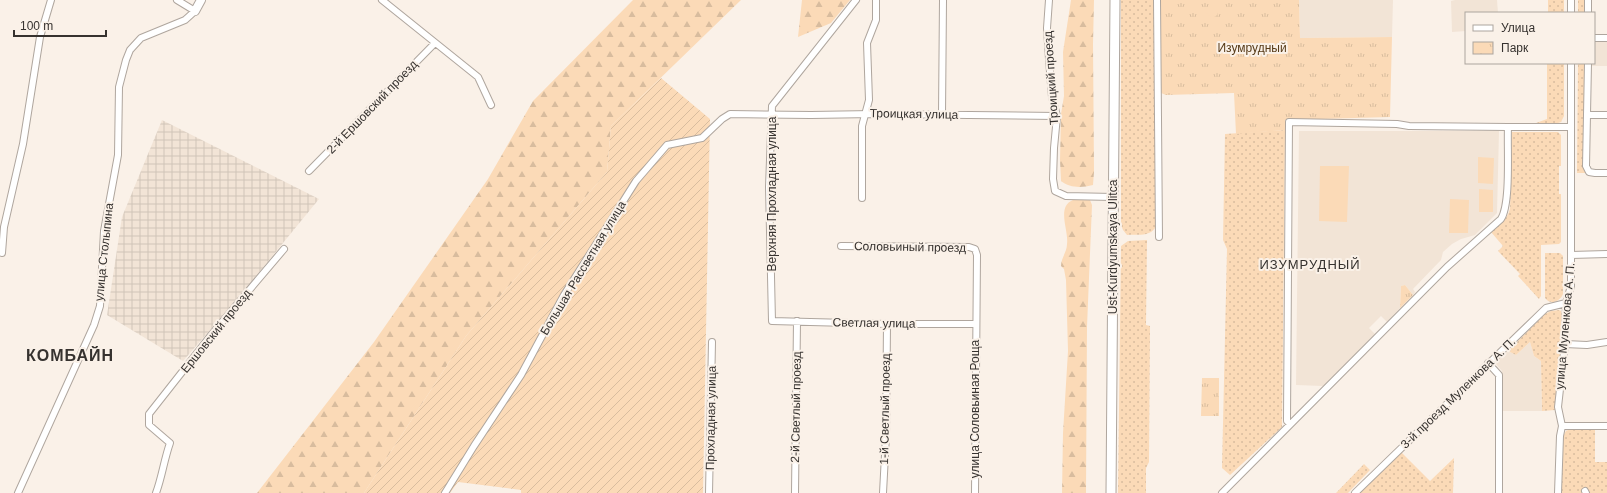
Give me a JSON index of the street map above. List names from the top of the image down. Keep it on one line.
{"streets":{"main road":["Ust-Kurdyumskaya Ulitca"],"street":["Троицкий проезд","2-й Ершовский проезд","Троицкая улица","Верхняя Прохладная улица","Соловьиный проезд","улица Столыпина","Большая Рассветная улица","Светлая улица","улица Муленкова А. П.","Ершовский проезд","3-й проезд Муленкова А. П.","2-й Светлый проезд","1-й Светлый проезд","улица Соловьиная Роща","Прохладная улица"]},"crossings":[["Троицкий проезд","Троицкая улица"],["Троицкий проезд","Ust-Kurdyumskaya Ulitca"],["Троицкая улица","Верхняя Прохладная улица"],["Троицкая улица","Большая Рассветная улица"],["Верхняя Прохладная улица","Большая Рассветная улица"],["Верхняя Прохладная улица","Светлая улица"],["Соловьиный проезд","Светлая улица"],["Соловьиный проезд","улица Соловьиная Роща"],["Светлая улица","2-й Светлый проезд"],["Светлая улица","1-й Светлый проезд"],["Светлая улица","улица Соловьиная Роща"],["улица Муленкова А. П.","3-й проезд Муленкова А. П."]],"districts":["ИЗУМРУДНЫЙ","КОМБАЙН"],"parks":["Изумрудный"],"legend":["Улица","Парк"],"scale_bar":"100 m"}
